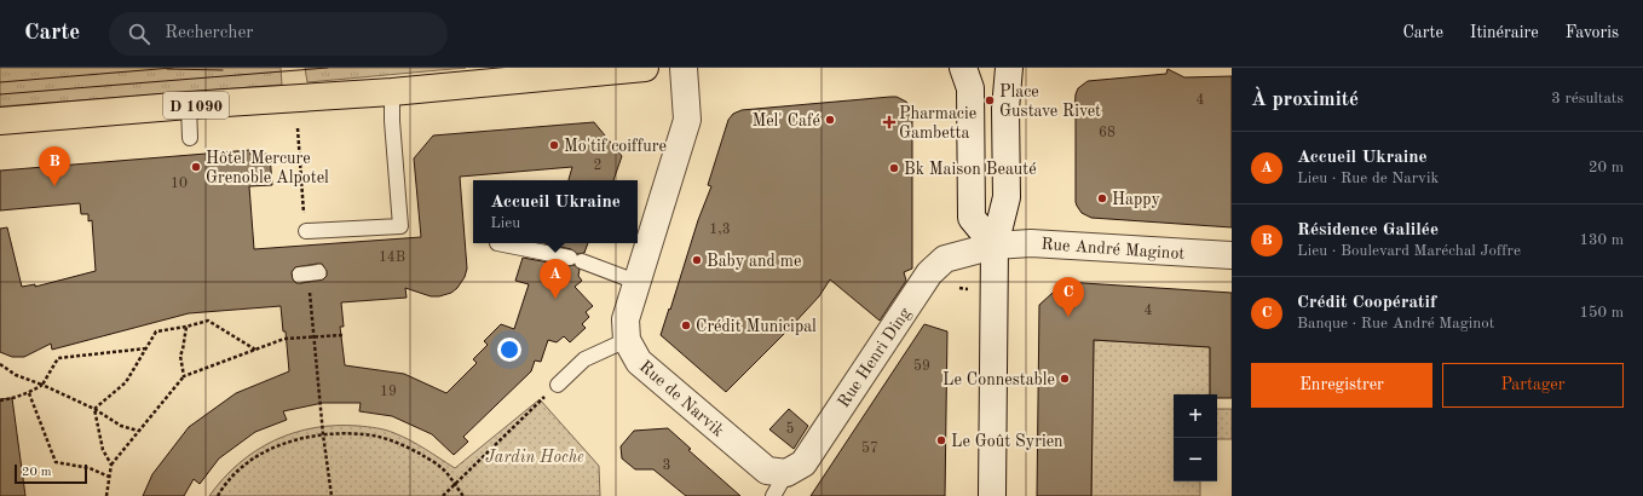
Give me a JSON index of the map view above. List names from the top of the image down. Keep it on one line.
{"streets":{"main road":["D 1090"],"street":["Rue André Maginot","Rue Henri Ding","Rue de Narvik"]},"crossings":[["Rue André Maginot","Rue Henri Ding"],["Rue Henri Ding","Rue de Narvik"]],"parks":["Jardin Hoche"],"places":{"other":["Place Gustave Rivet","Mel' Café","Mo'tif coiffure","Hôtel Mercure Grenoble Alpotel","Bk Maison Beauté","Happy","Baby and me","Crédit Municipal","Le Connestable","Le Goût Syrien"],"health":["Pharmacie Gambetta"]},"house_numbers":["4","68","2","10","1,3","14B","4","59","19","5","57","3"],"scale_bar":"20 m","page":{"header":"Carte","search":"Rechercher","nav":["Carte","Itinéraire","Favoris"],"heading":["À proximité","3 résultats"],"list":[{"mark":"A","name":"Accueil Ukraine","note":"Lieu · Rue de Narvik","value":"20 m"},{"mark":"B","name":"Résidence Galilée","note":"Lieu · Boulevard Maréchal Joffre","value":"130 m"},{"mark":"C","name":"Crédit Coopératif","note":"Banque · Rue André Maginot","value":"150 m"}],"pins":["B","A","C"],"popup":["Accueil Ukraine","Lieu"],"buttons":["Enregistrer","Partager"],"map_buttons":["+","−"],"scale":"20 m"}}
